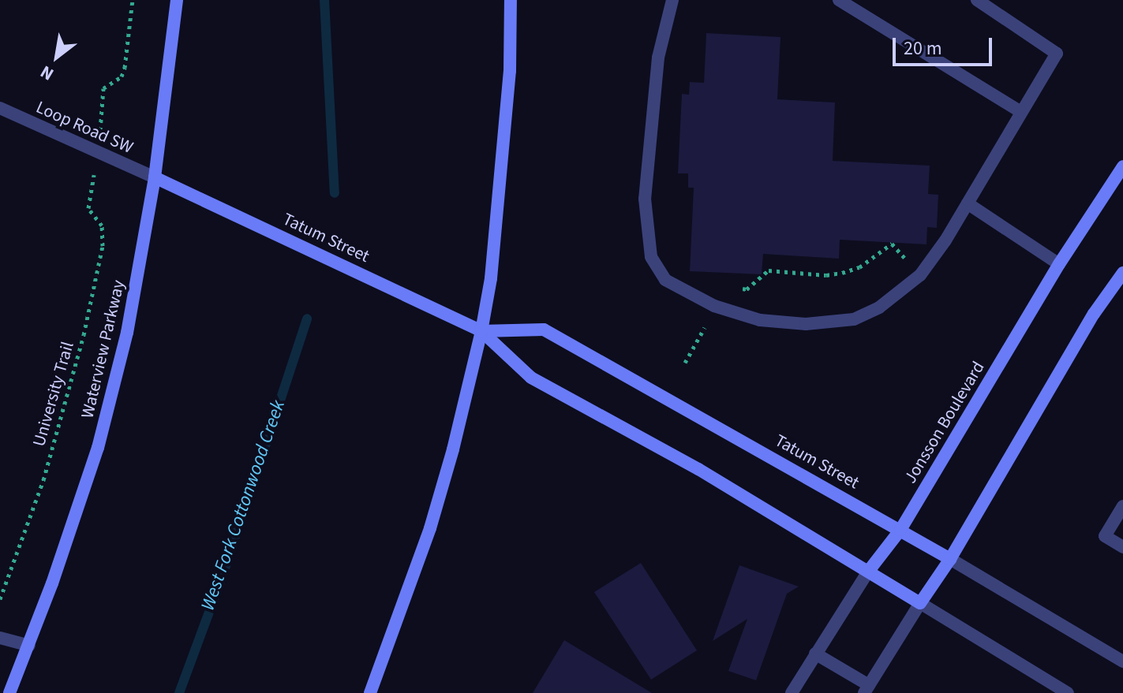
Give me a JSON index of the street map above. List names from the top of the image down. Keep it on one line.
{"streets":{"street":["Loop Road SW","Tatum Street","Waterview Parkway","Jonsson Boulevard"],"path":["University Trail"]},"crossings":[["Loop Road SW","Tatum Street"],["Loop Road SW","Waterview Parkway"],["Tatum Street","Waterview Parkway"],["Tatum Street","Jonsson Boulevard"]],"water":["West Fork Cottonwood Creek"],"scale_bar":"20 m","north":"bottom left"}
